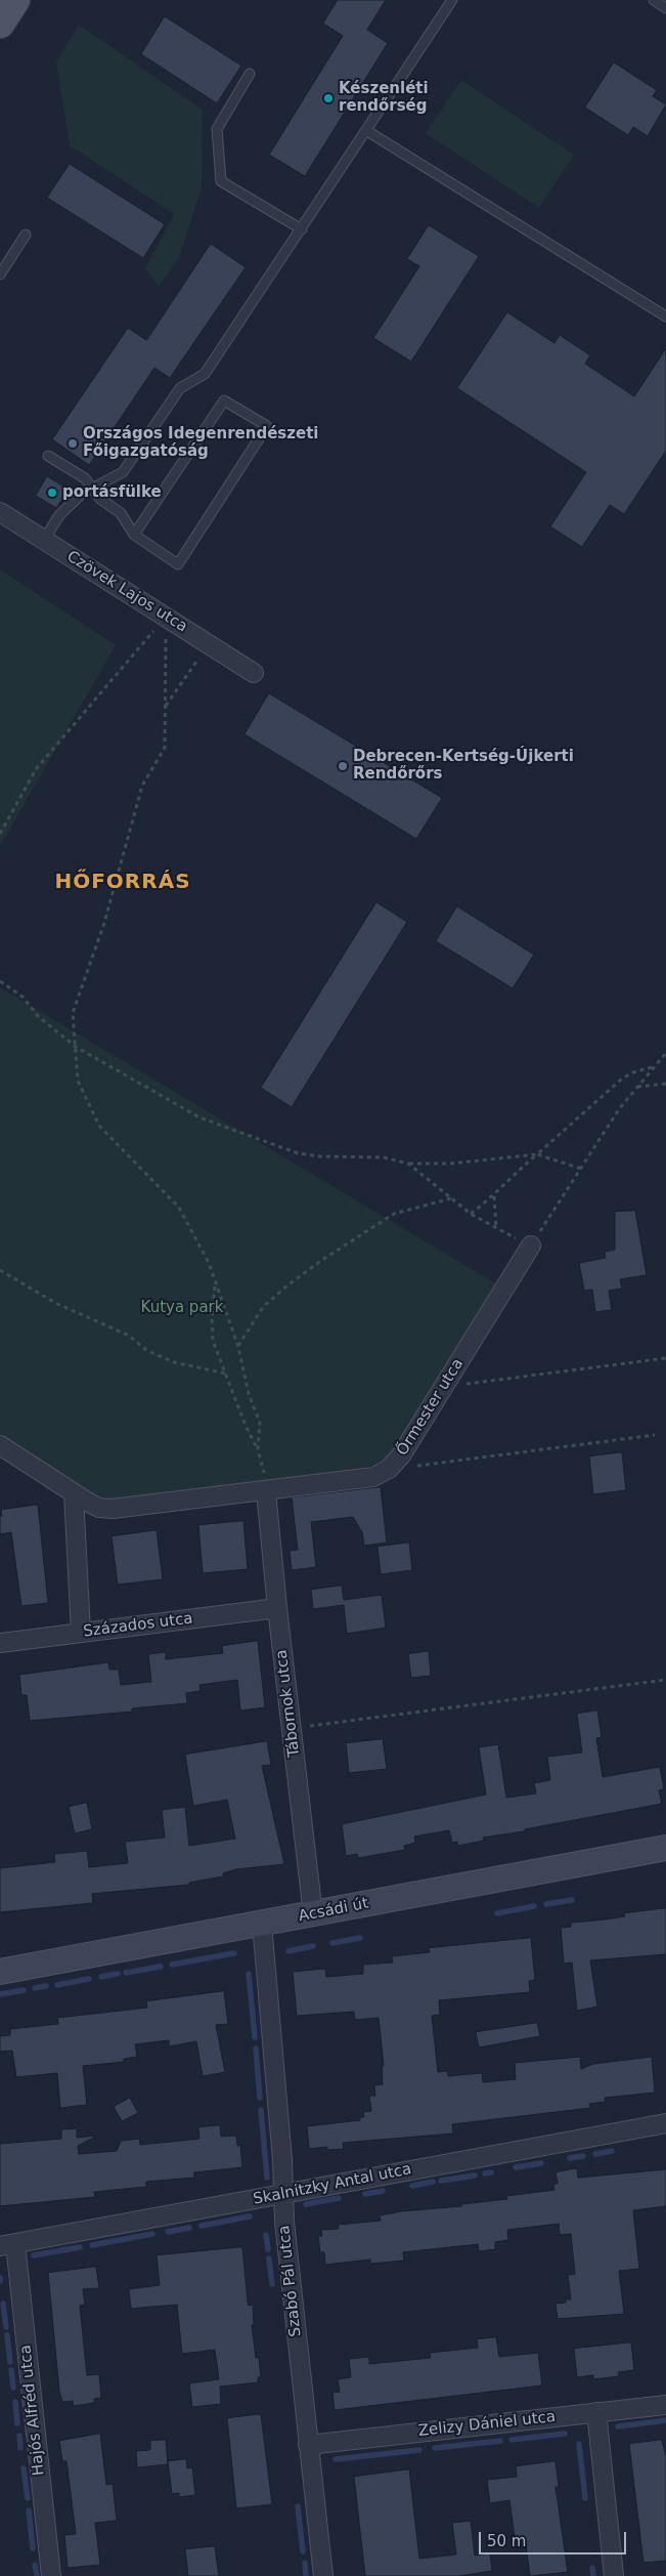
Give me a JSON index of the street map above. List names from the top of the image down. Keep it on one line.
{"streets":{"main road":["Acsádi út"],"street":["Czövek Lajos utca","Őrmester utca","Százados utca","Tábornok utca","Skalnitzky Antal utca","Szabó Pál utca","Hajós Alfréd utca","Zelizy Dániel utca"]},"crossings":[["Őrmester utca","Tábornok utca"],["Százados utca","Tábornok utca"],["Tábornok utca","Acsádi út"],["Acsádi út","Szabó Pál utca"],["Skalnitzky Antal utca","Szabó Pál utca"],["Skalnitzky Antal utca","Hajós Alfréd utca"],["Szabó Pál utca","Zelizy Dániel utca"]],"districts":["HŐFORRÁS"],"parks":["Kutya park"],"places":["Készenléti rendőrség","Országos Idegenrendészeti Főigazgatóság","portásfülke","Debrecen-Kertség-Újkerti Rendőrőrs"],"scale_bar":"50 m"}
